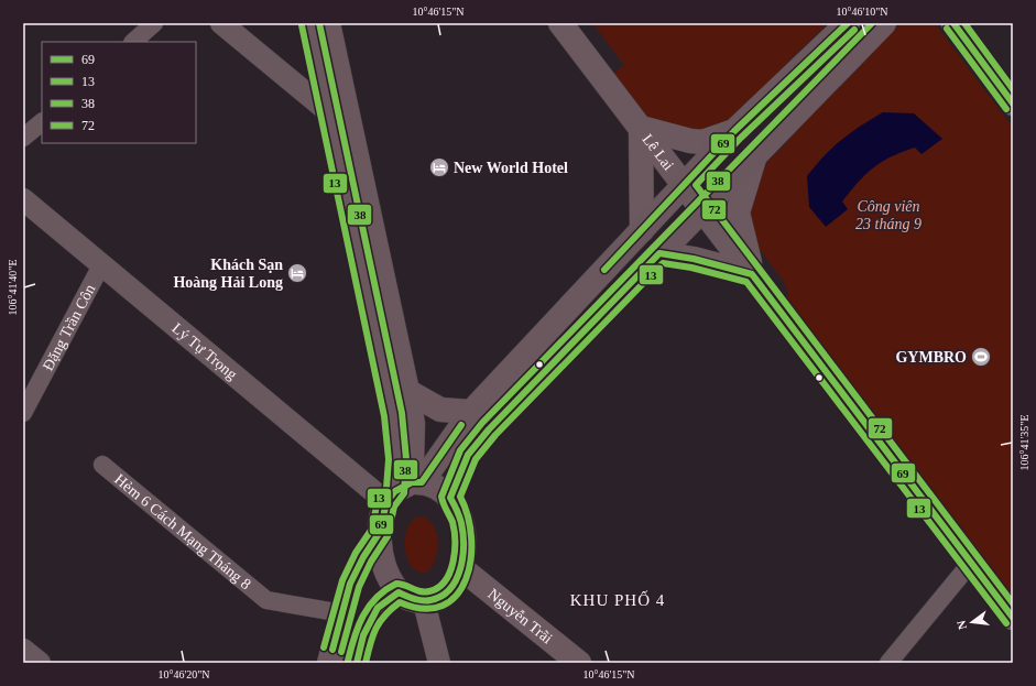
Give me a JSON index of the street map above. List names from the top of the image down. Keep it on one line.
{"streets":{"main road":["Lê Lai","Nguyễn Trãi"],"street":["Đặng Trần Côn","Lý Tự Trọng","Hẻm 6 Cách Mạng Tháng 8"]},"crossings":[["Đặng Trần Côn","Lý Tự Trọng"],["Lý Tự Trọng","Nguyễn Trãi"]],"districts":["KHU PHỐ 4"],"parks":["Công viên 23 tháng 9"],"places":{"hotel":["New World Hotel","Khách Sạn Hoàng Hải Long"],"sports":["GYMBRO"]},"lines":["transit line 69","transit line 38","transit line 72","transit line 13"],"legend":["69","13","38","72"],"north":"left","coordinates":["10°46'15\"N","10°46'10\"N","106°41'40\"E","106°41'35\"E","10°46'20\"N"]}
